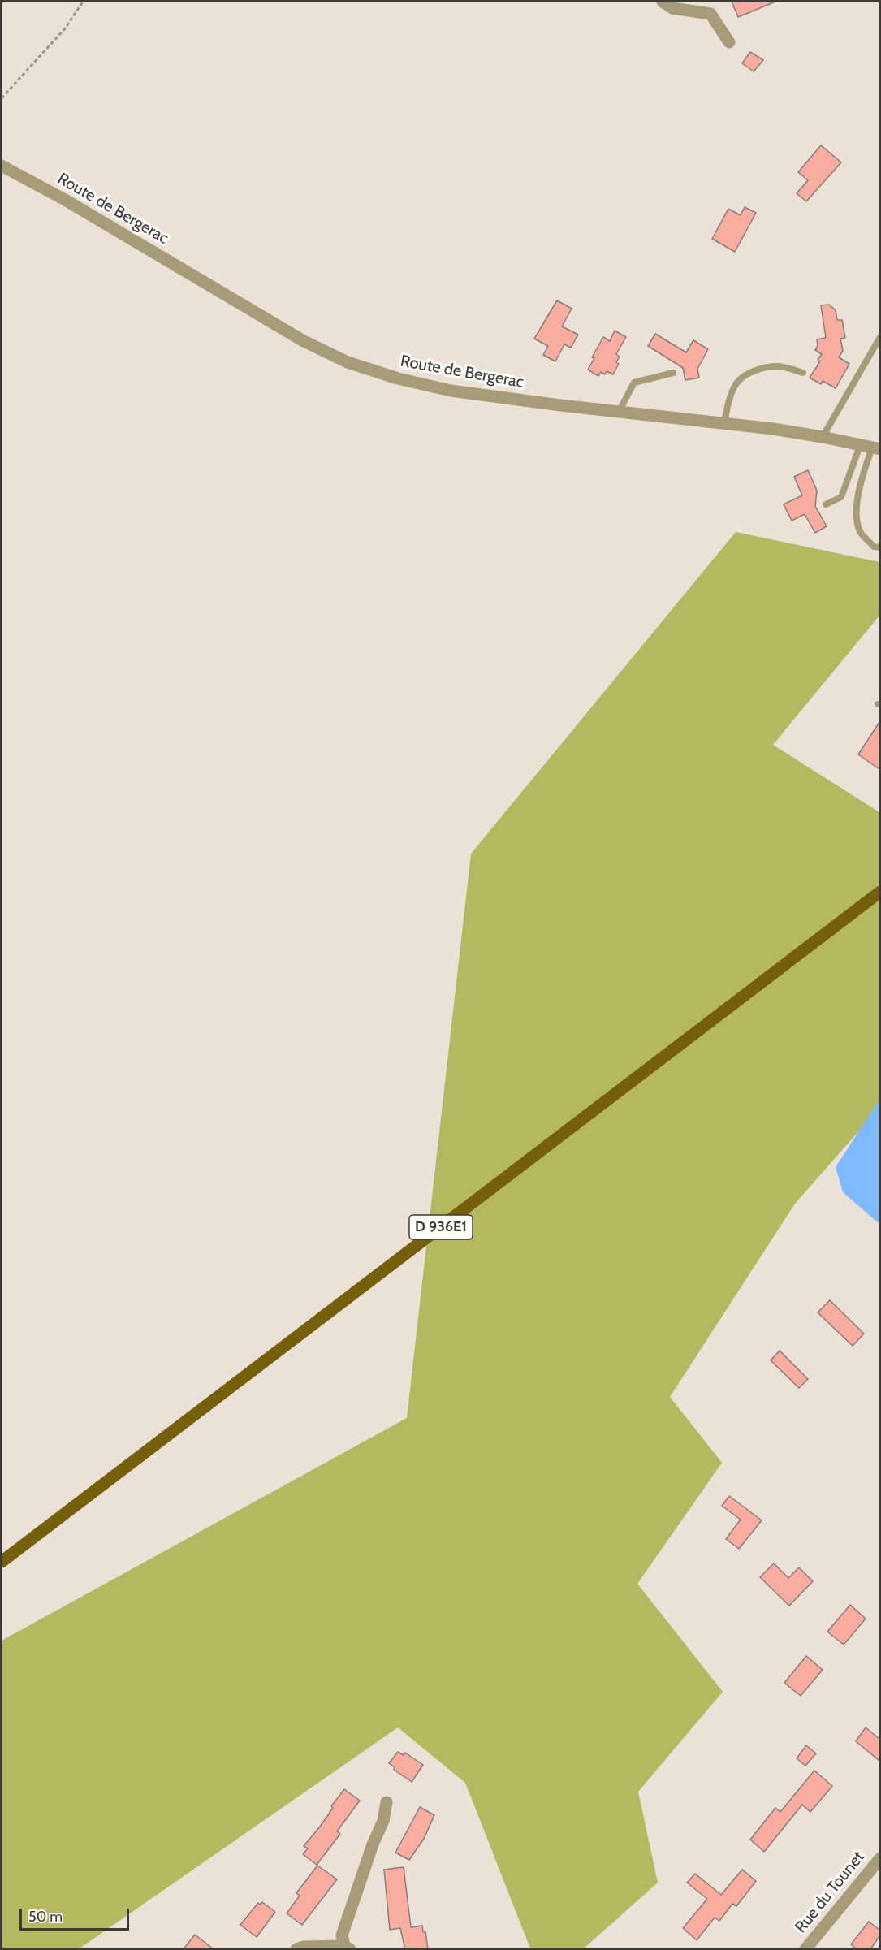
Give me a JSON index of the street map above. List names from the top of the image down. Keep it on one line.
{"streets":{"main road":["D 936E1"],"street":["Route de Bergerac","Rue du Tounet"]},"scale_bar":"50 m"}
